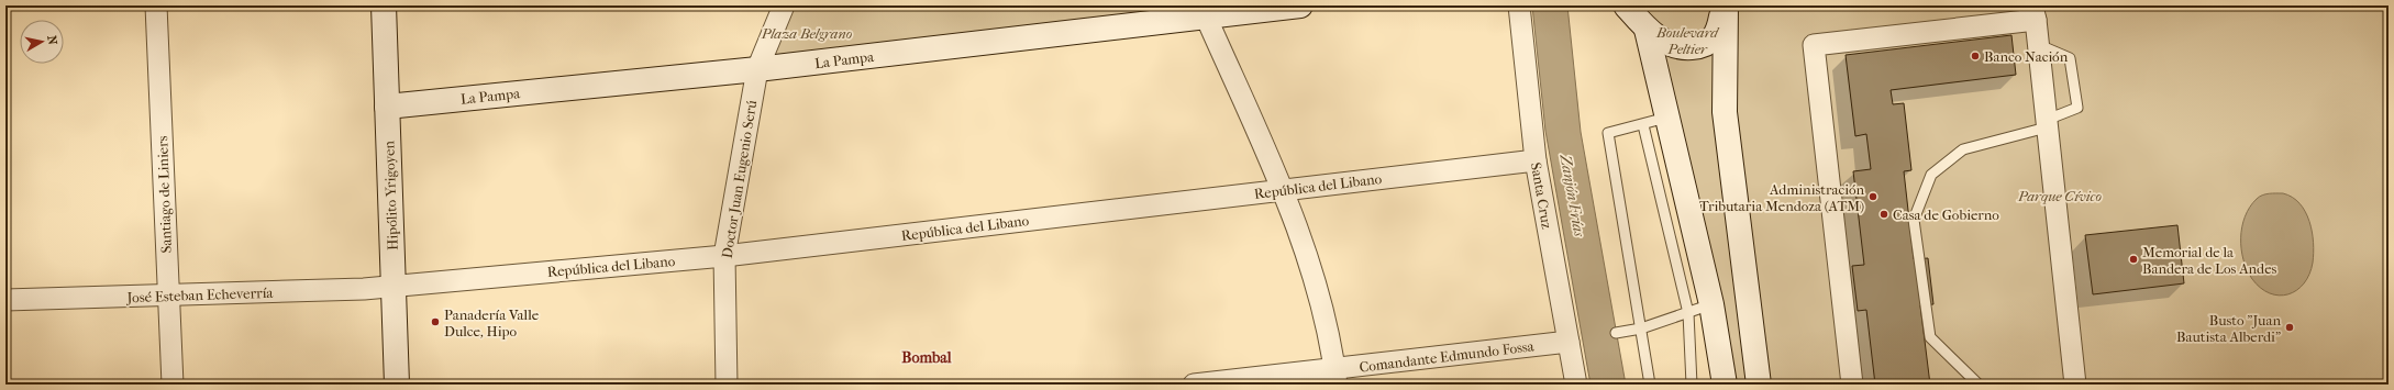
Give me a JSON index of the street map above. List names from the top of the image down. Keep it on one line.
{"streets":{"street":["La Pampa","Doctor Juan Eugenio Serú","República del Libano","Santiago de Liniers","Hipólito Yrigoyen","Santa Cruz","José Esteban Echeverría","Comandante Edmundo Fossa"]},"crossings":[["La Pampa","Doctor Juan Eugenio Serú"],["La Pampa","Hipólito Yrigoyen"],["Doctor Juan Eugenio Serú","República del Libano"],["República del Libano","Hipólito Yrigoyen"],["República del Libano","Santa Cruz"],["República del Libano","José Esteban Echeverría"],["Santiago de Liniers","José Esteban Echeverría"],["Hipólito Yrigoyen","José Esteban Echeverría"],["Santa Cruz","Comandante Edmundo Fossa"]],"districts":["Bombal"],"water":["Zanjón Frías"],"parks":["Boulevard Peltier","Plaza Belgrano","Parque Cívico"],"places":["Banco Nación","Administración Tributaria Mendoza (ATM)","Casa de Gobierno","Memorial de la Bandera de Los Andes","Panadería Valle Dulce, Hipo","Busto \"Juan Bautista Alberdi\""],"north":"right"}
